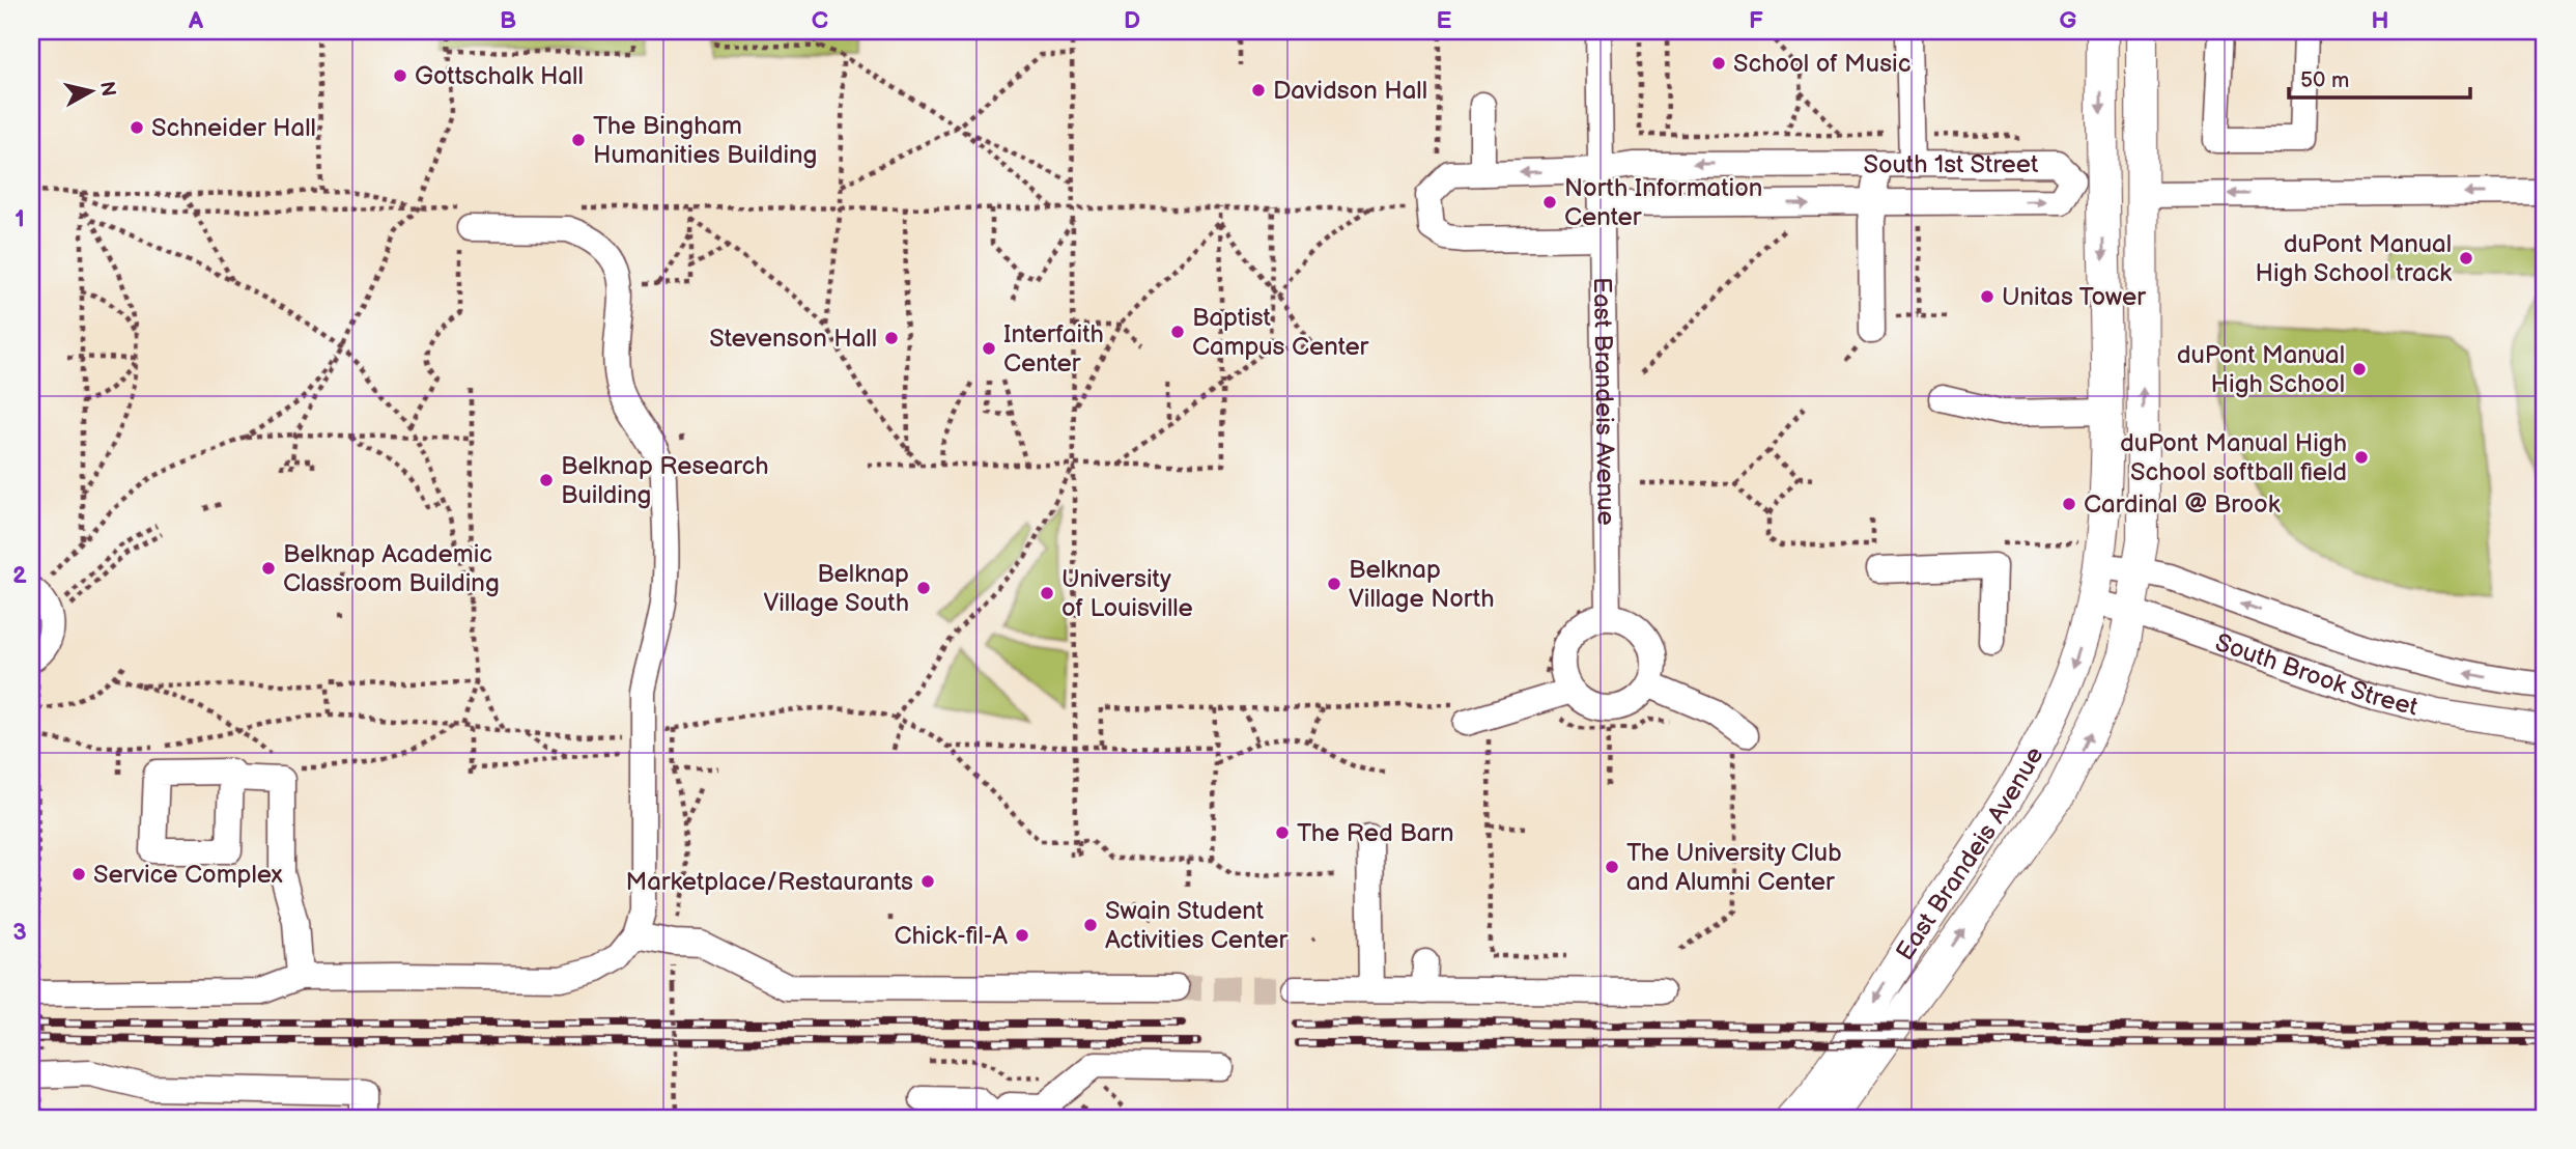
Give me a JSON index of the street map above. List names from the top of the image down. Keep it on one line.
{"streets":{"main road":["East Brandeis Avenue"],"street":["South 1st Street","South Brook Street"]},"crossings":[["South 1st Street","East Brandeis Avenue"],["East Brandeis Avenue","South Brook Street"]],"places":["School of Music","Gottschalk Hall","Davidson Hall","Schneider Hall","The Bingham Humanities Building","North Information Center","duPont Manual High School track","Unitas Tower","Baptist Campus Center","Stevenson Hall","Interfaith Center","duPont Manual High School","duPont Manual High School softball field","Belknap Research Building","Cardinal @ Brook","Belknap Academic Classroom Building","Belknap Village North","Belknap Village South","University of Louisville","The Red Barn","The University Club and Alumni Center","Service Complex","Marketplace/Restaurants","Swain Student Activities Center","Chick-fil-A"],"scale_bar":"50 m","north":"right","grid":{"columns":["A","B","C","D","E","F","G","H"],"rows":["1","2","3"]}}
